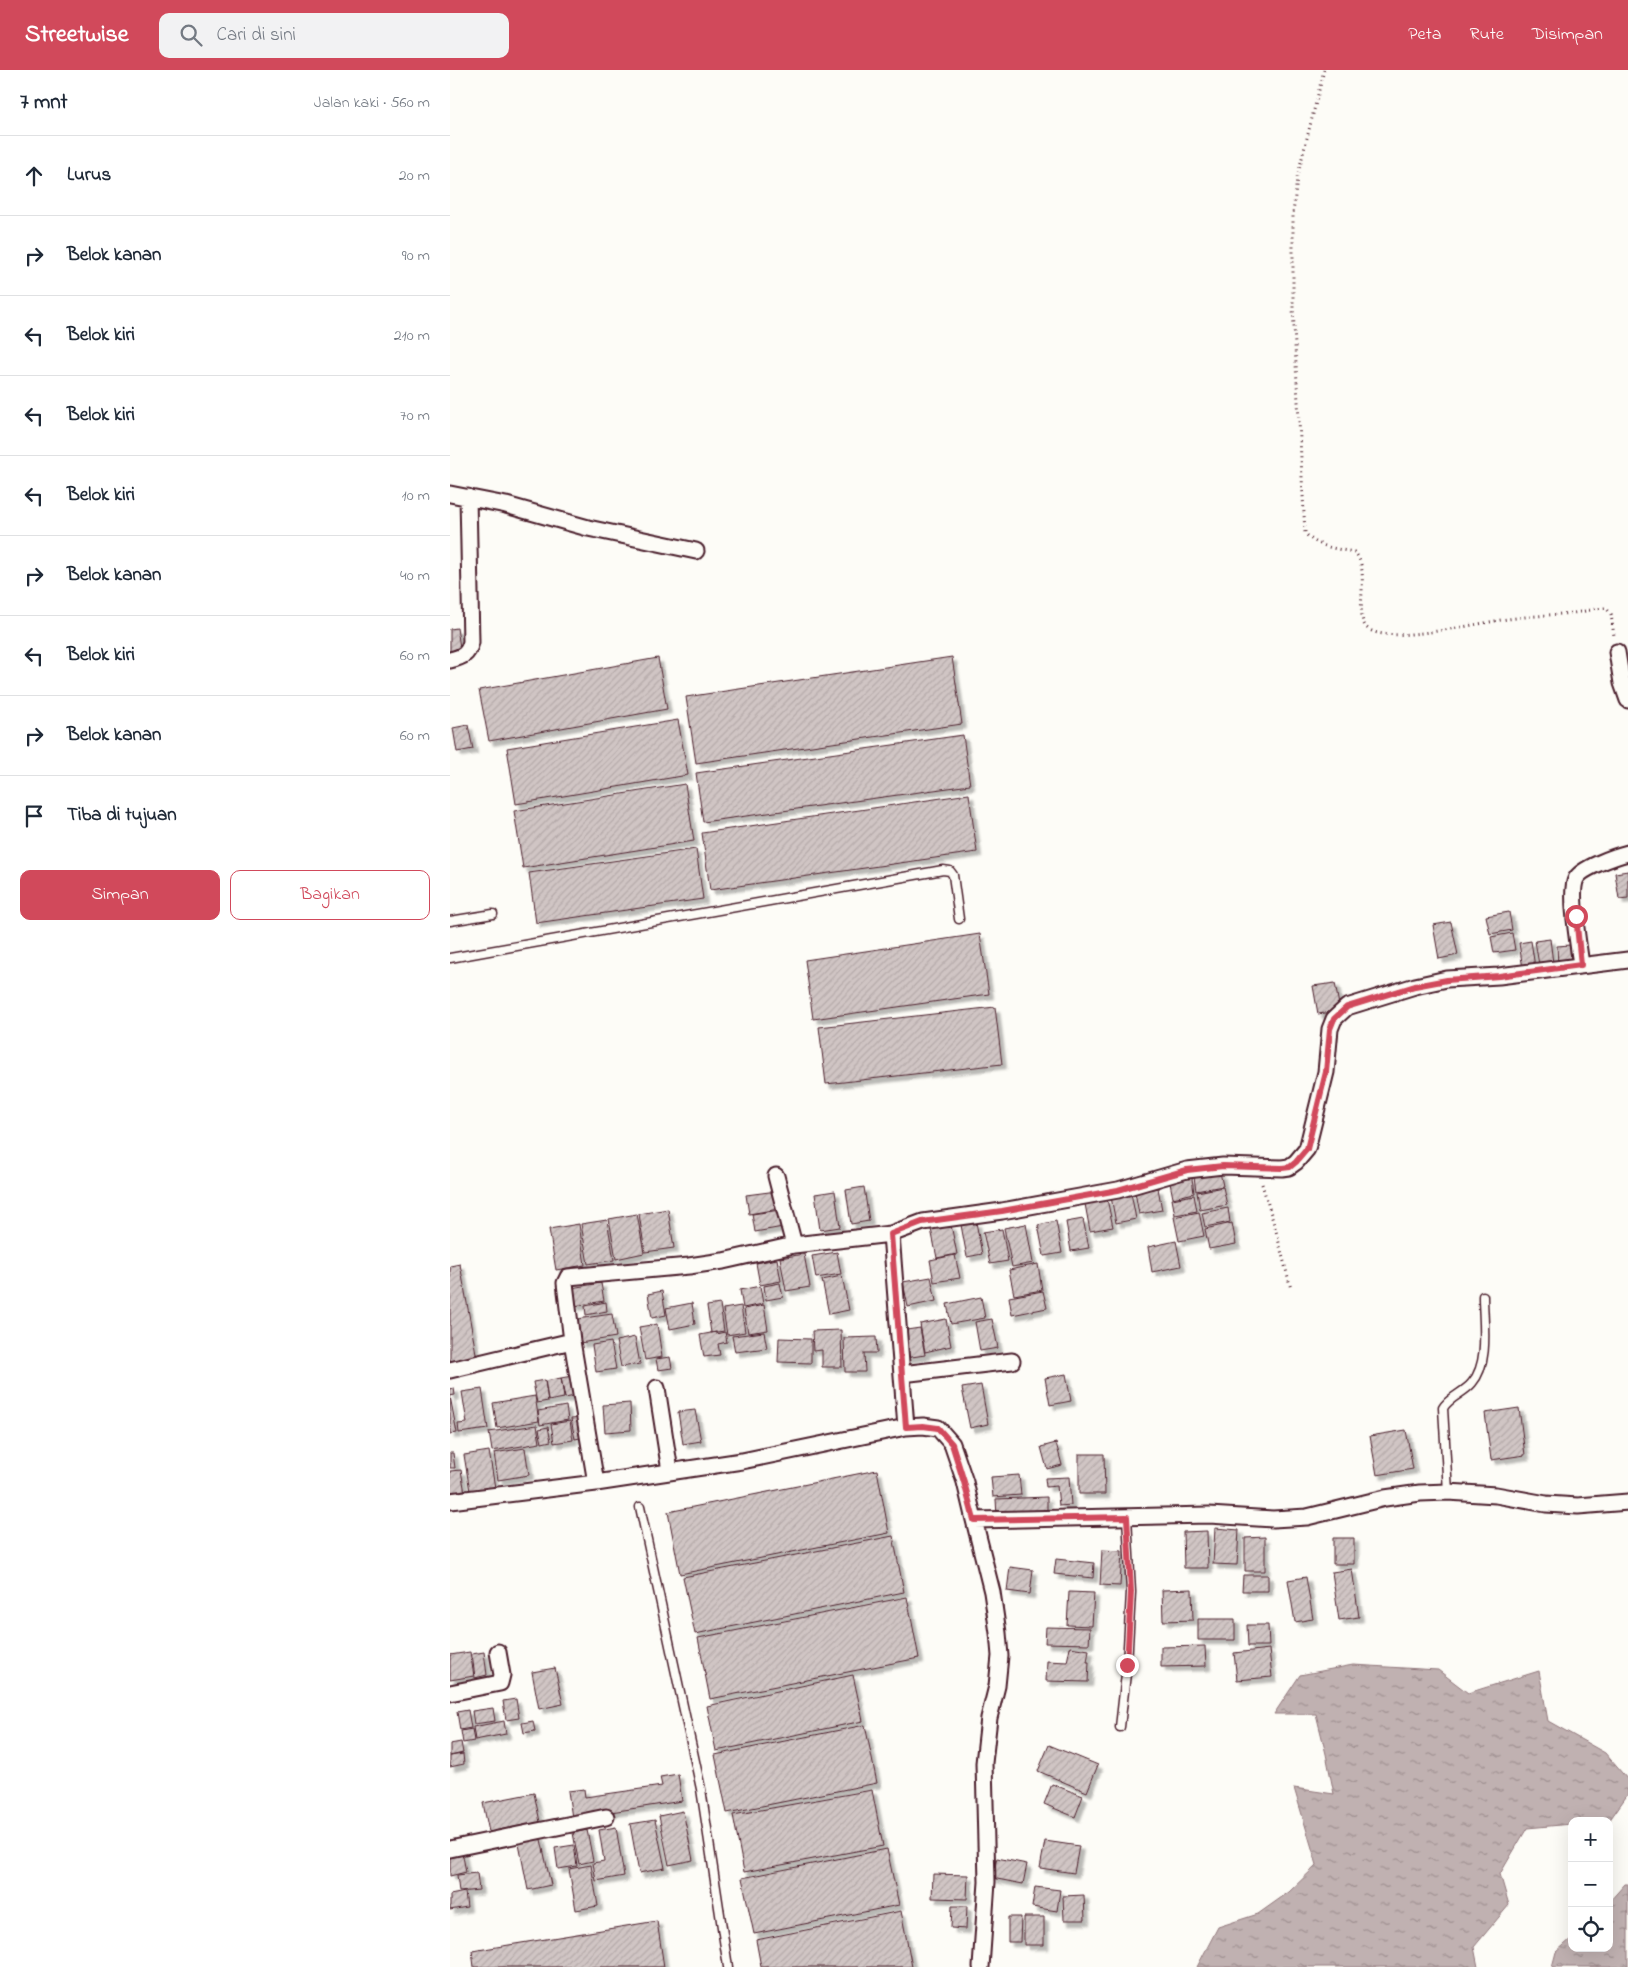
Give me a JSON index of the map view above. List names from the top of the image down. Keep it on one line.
{"page":{"header":"Streetwise","search":"Cari di sini","nav":["Peta","Rute","Disimpan"],"heading":["7 mnt","Jalan kaki · 560 m"],"list":[["Lurus","20 m"],["Belok kanan","90 m"],["Belok kiri","210 m"],["Belok kiri","70 m"],["Belok kiri","10 m"],["Belok kanan","40 m"],["Belok kiri","60 m"],["Belok kanan","60 m"],"Tiba di tujuan"],"buttons":["Simpan","Bagikan"],"map_buttons":["+","−"]}}
